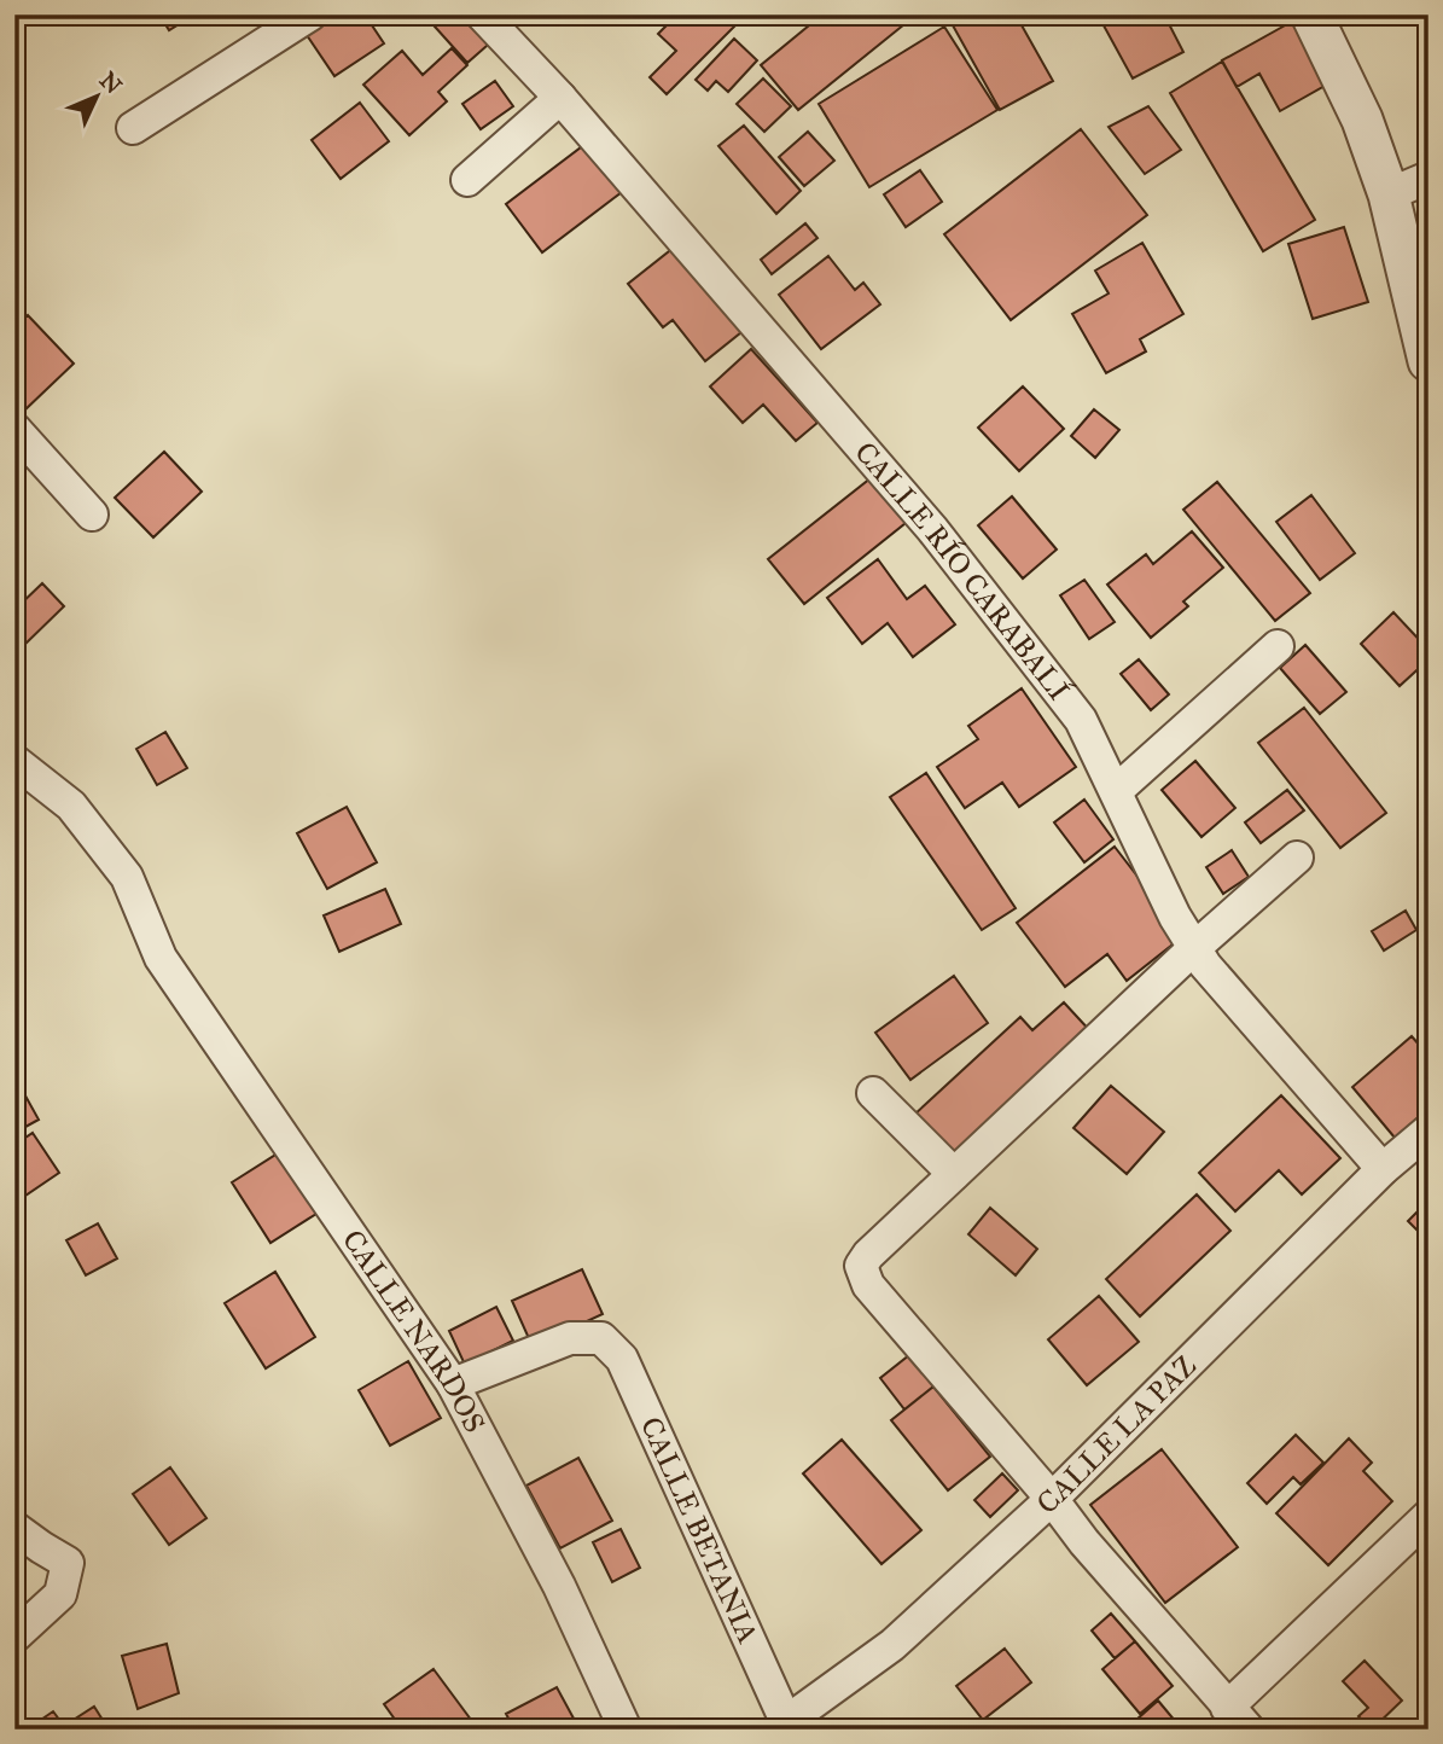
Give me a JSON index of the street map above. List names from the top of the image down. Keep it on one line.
{"streets":{"street":["CALLE RÍO CARABALÍ","CALLE NARDOS","CALLE LA PAZ","CALLE BETANIA"]},"crossings":[["CALLE RÍO CARABALÍ","CALLE LA PAZ"],["CALLE NARDOS","CALLE BETANIA"],["CALLE LA PAZ","CALLE BETANIA"]],"north":"top right"}
